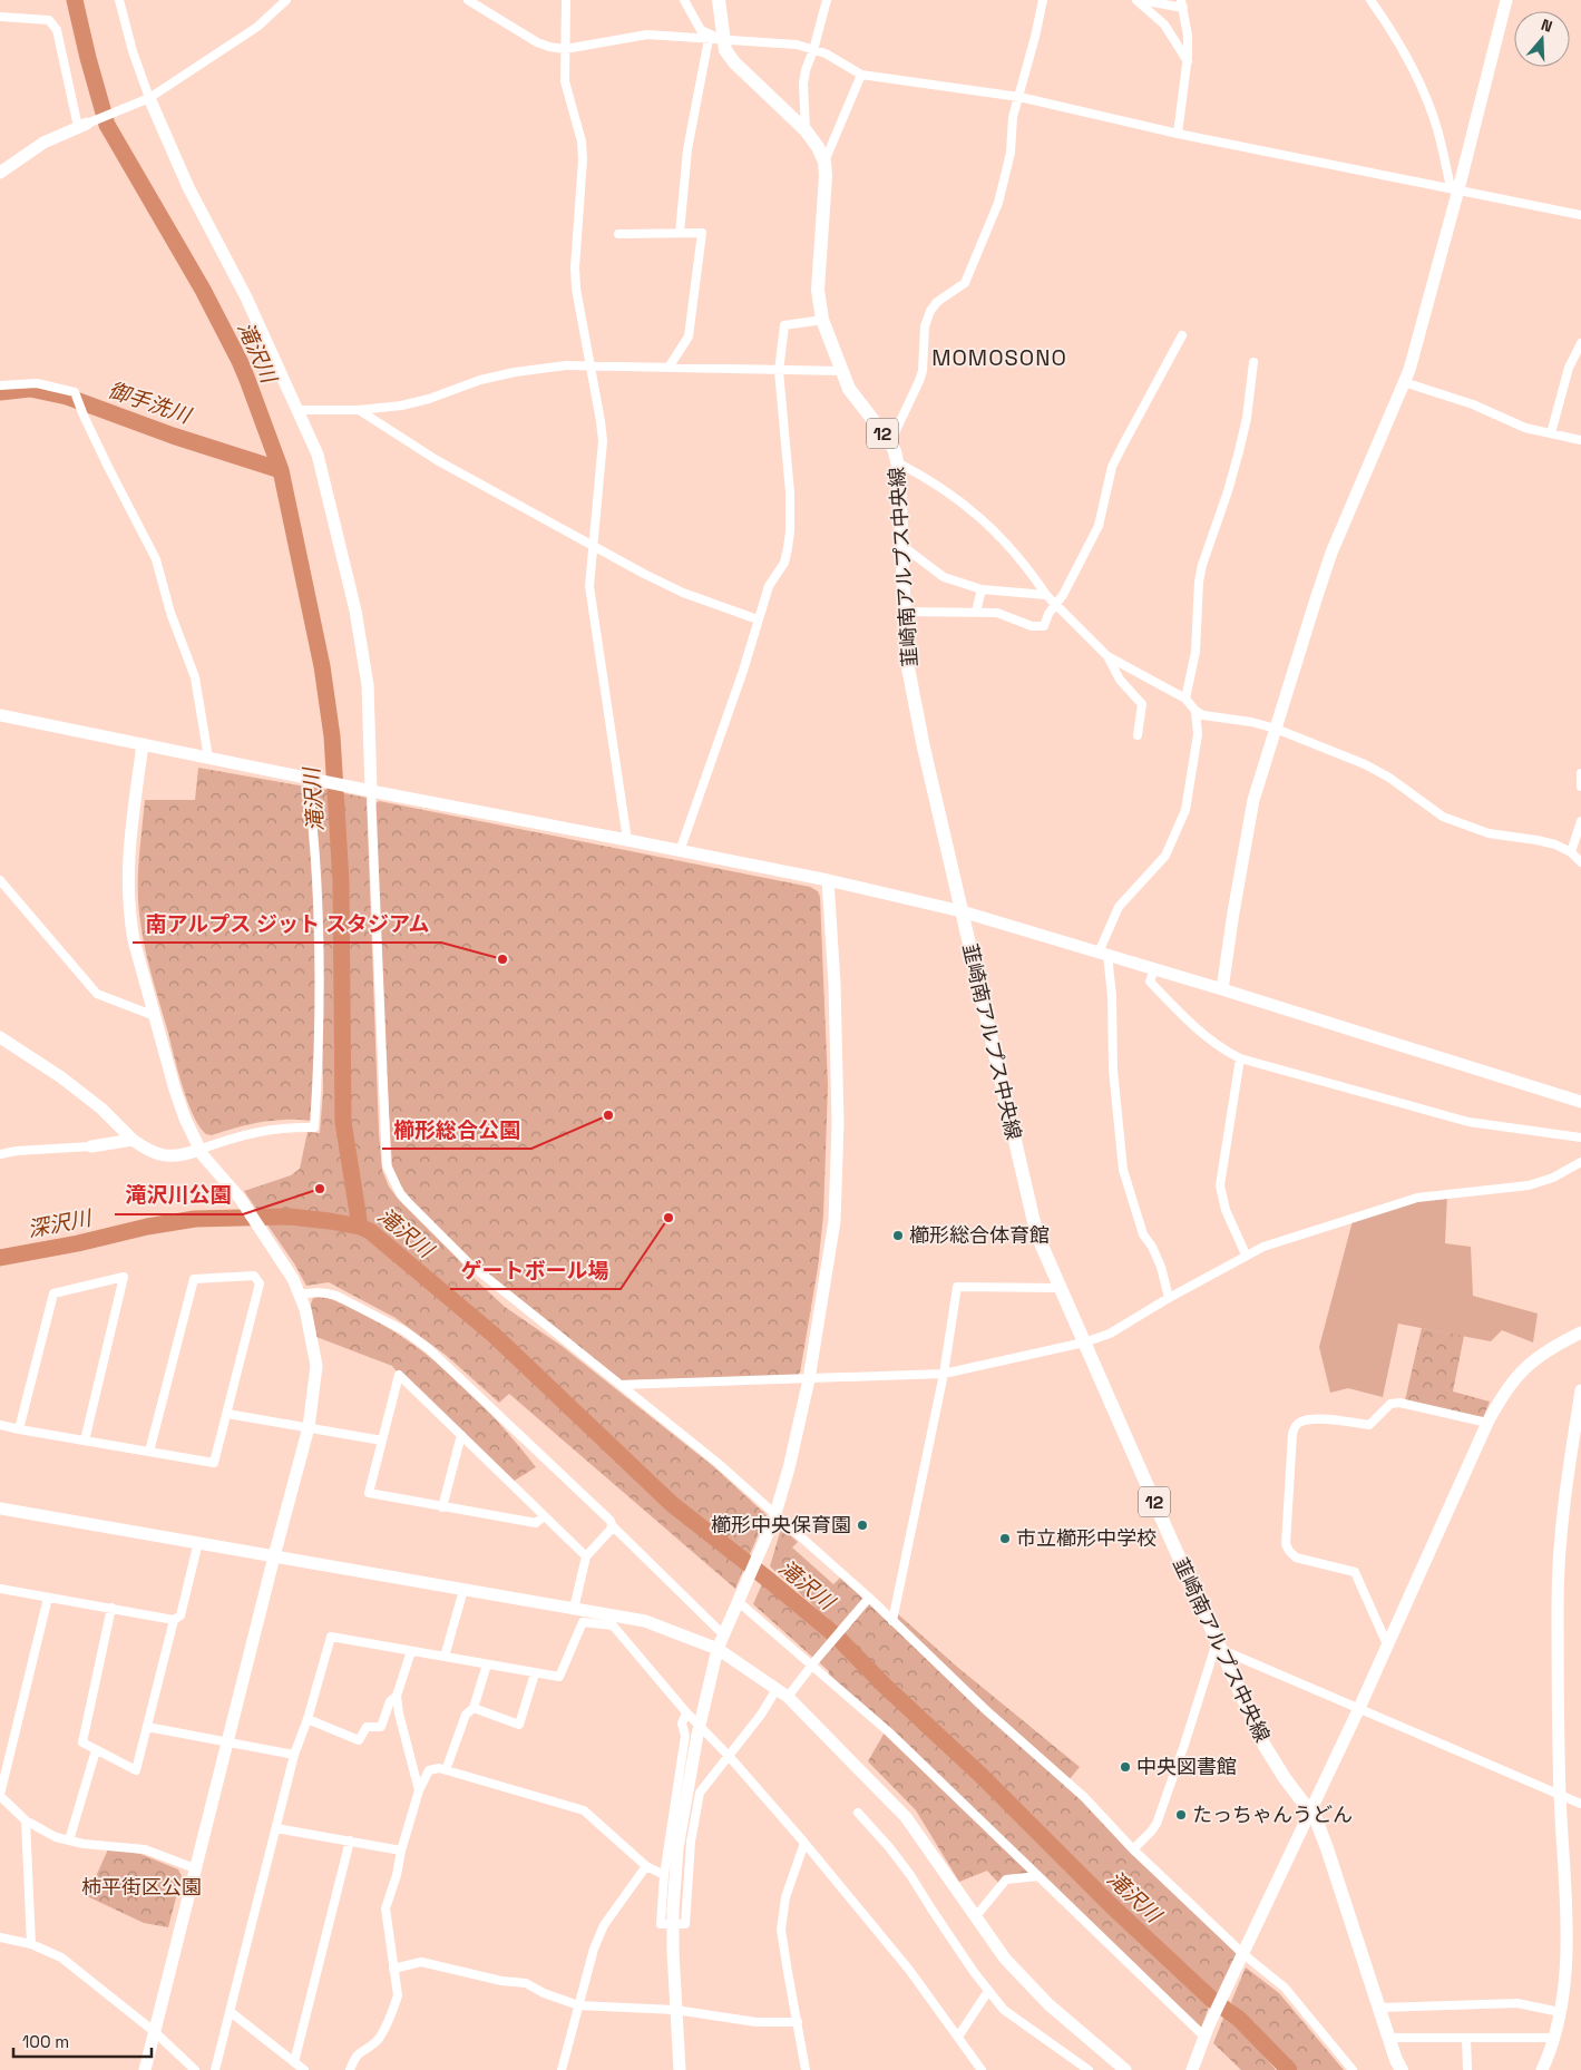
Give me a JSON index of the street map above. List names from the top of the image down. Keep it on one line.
{"streets":{"main road":["12","韮崎南アルプス中央線"]},"districts":["MOMOSONO"],"water":["滝沢川","御手洗川","深沢川"],"parks":["柿平街区公園"],"places":["南アルプス ジット スタジアム","櫛形総合公園","滝沢川公園","ゲートボール場","櫛形総合体育館","櫛形中央保育園","市立櫛形中学校","中央図書館","たっちゃんうどん"],"scale_bar":"100 m","north":"top"}
